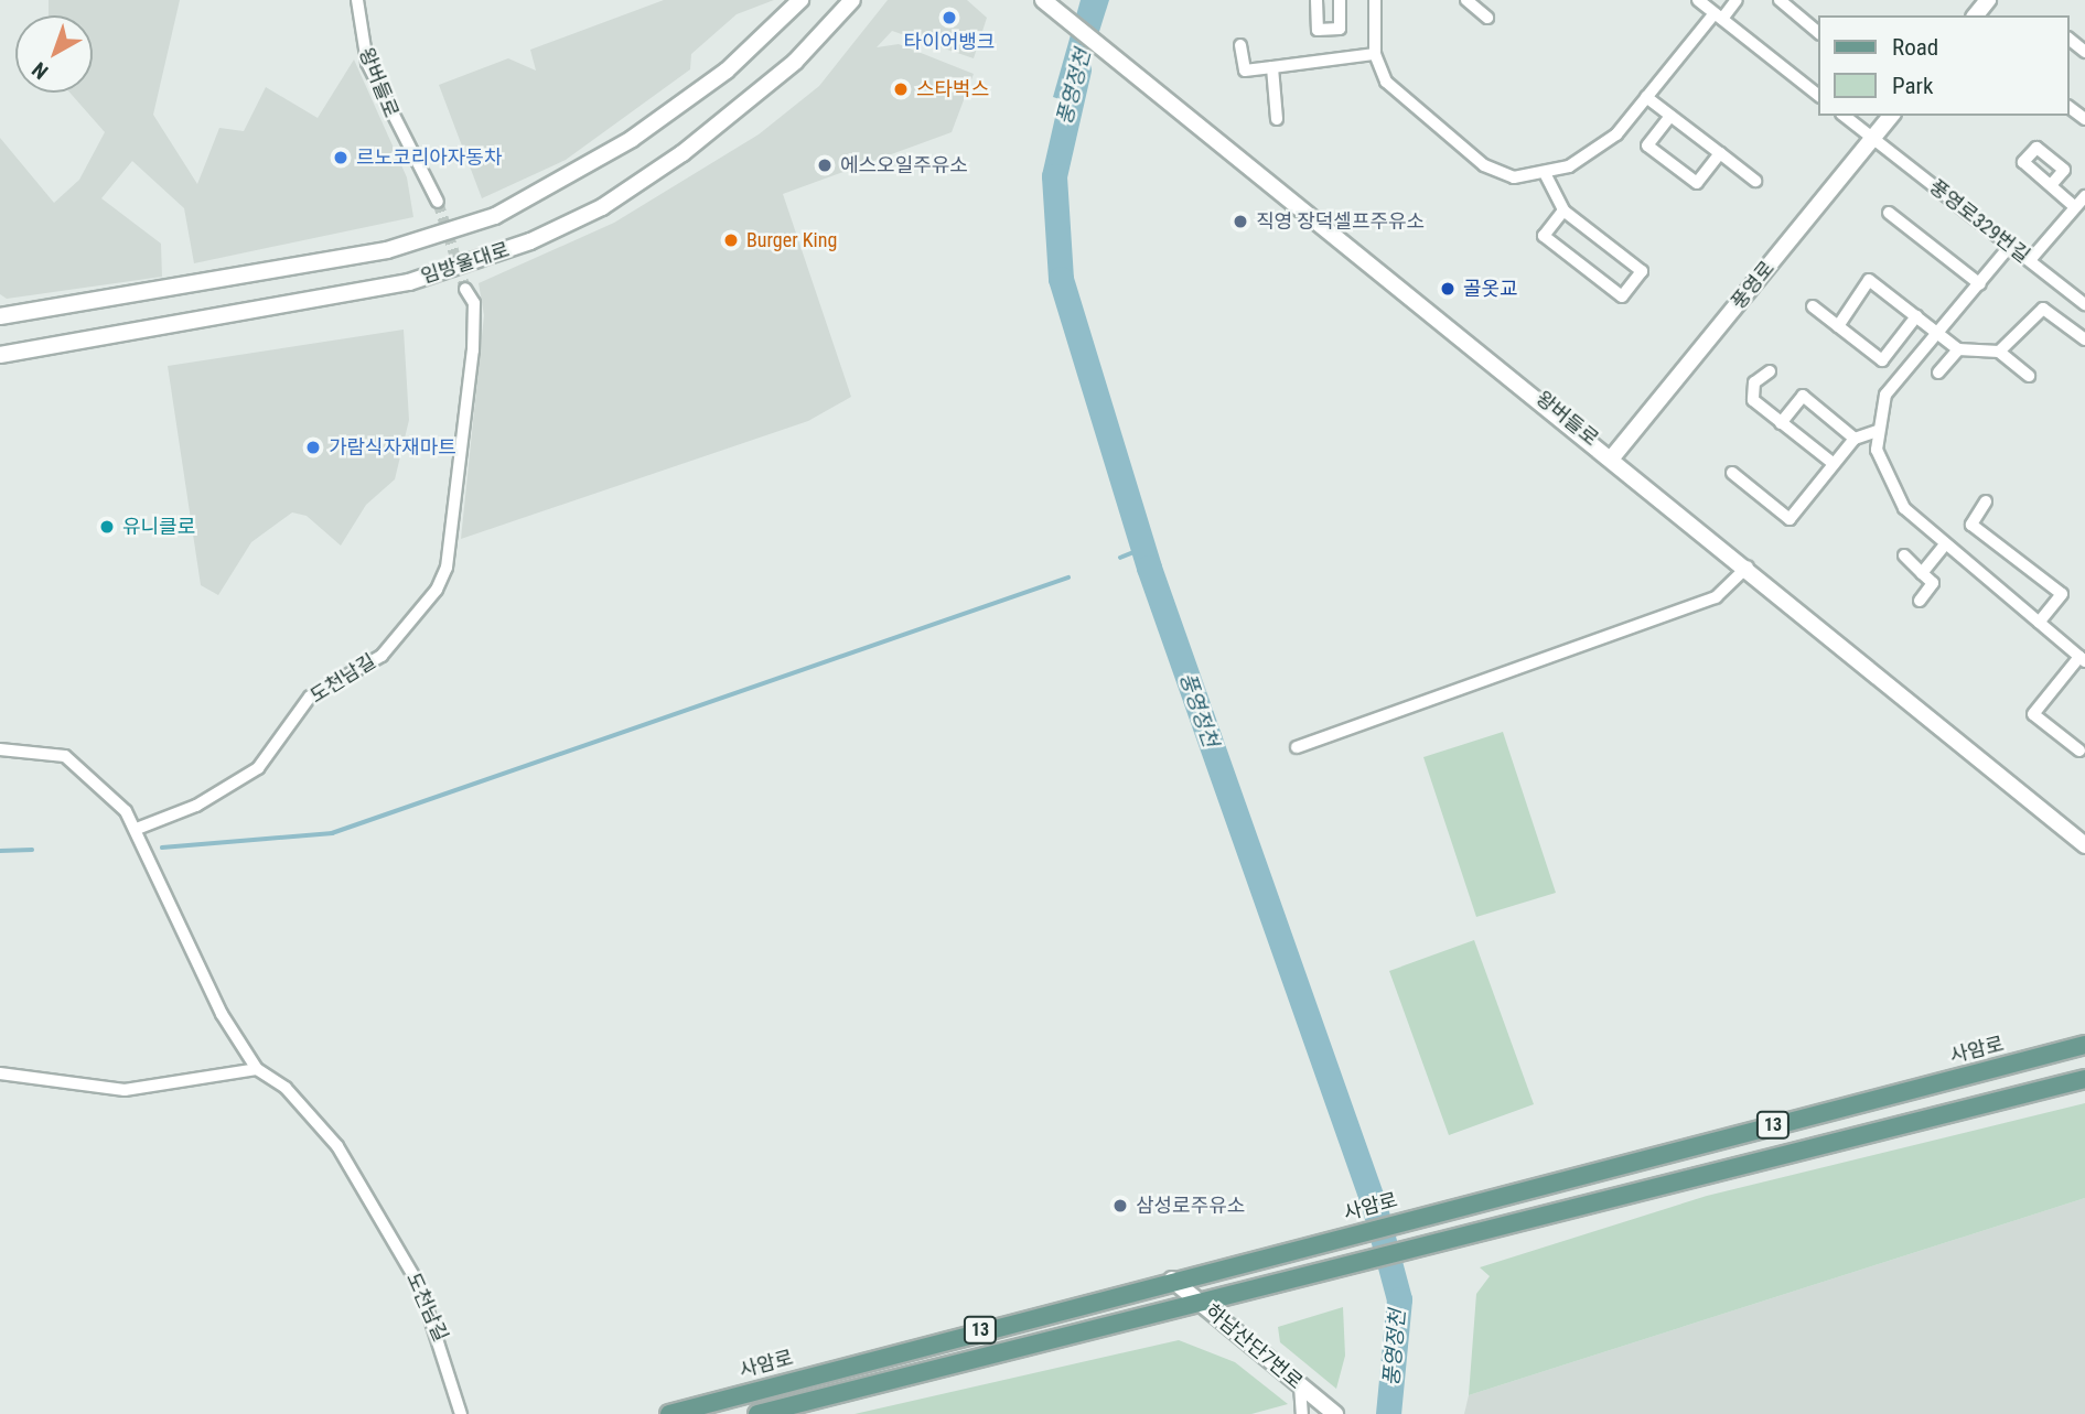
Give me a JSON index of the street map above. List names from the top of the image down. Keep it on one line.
{"streets":{"main road":["왕버들로","임방울대로","풍영로","사암로","13","하남산단7번로"],"street":["풍영로329번길","도천남길"]},"crossings":[["왕버들로","풍영로"],["풍영로329번길","풍영로"],["사암로","하남산단7번로"],["13","하남산단7번로"]],"water":["풍영정천"],"places":["타이어뱅크","스타벅스","르노코리아자동차","에스오일주유소","직영 장덕셀프주유소","Burger King","골옷교","가람식자재마트","유니클로","삼성로주유소"],"legend":["Road","Park"],"north":"bottom left"}
